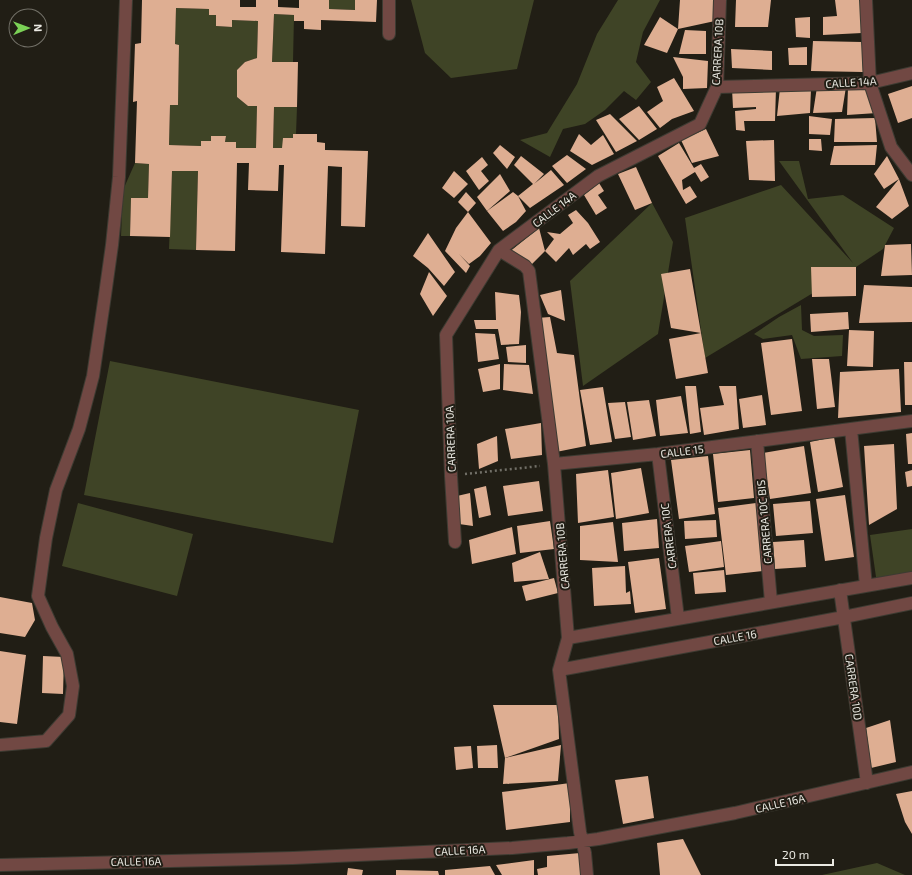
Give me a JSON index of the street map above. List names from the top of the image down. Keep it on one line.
{"streets":{"street":["CARRERA 10B","CALLE 14A","CARRERA 10A","CALLE 15","CARRERA 10C BIS","CARRERA 10C","CALLE 16","CARRERA 10D","CALLE 16A"]},"crossings":[["CARRERA 10B","CALLE 14A"],["CARRERA 10B","CALLE 15"],["CARRERA 10B","CALLE 16"],["CARRERA 10B","CALLE 16A"],["CALLE 14A","CARRERA 10A"],["CALLE 15","CARRERA 10C BIS"],["CALLE 15","CARRERA 10C"],["CALLE 16","CARRERA 10D"],["CARRERA 10D","CALLE 16A"]],"scale_bar":"20 m","north":"right"}
